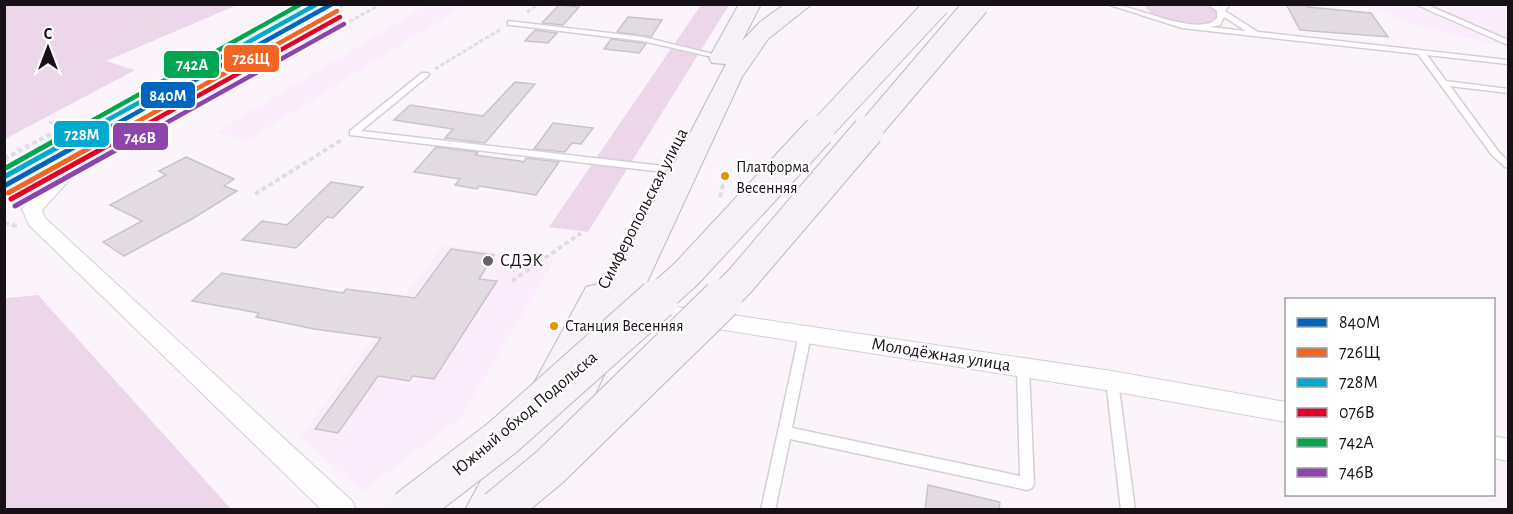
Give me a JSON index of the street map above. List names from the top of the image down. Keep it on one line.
{"streets":{"main road":["Симферопольская улица","Южный обход Подольска"],"street":["Молодёжная улица"]},"crossings":[["Симферопольская улица","Молодёжная улица"]],"places":["Платформа Весенняя","СДЭК","Станция Весенняя"],"lines":["transit line 840М","transit line 728М","transit line 742А","transit line 726Щ","transit line 076В","transit line 746В"],"legend":["840М","726Щ","728М","076В","742А","746В"],"north":"top"}
